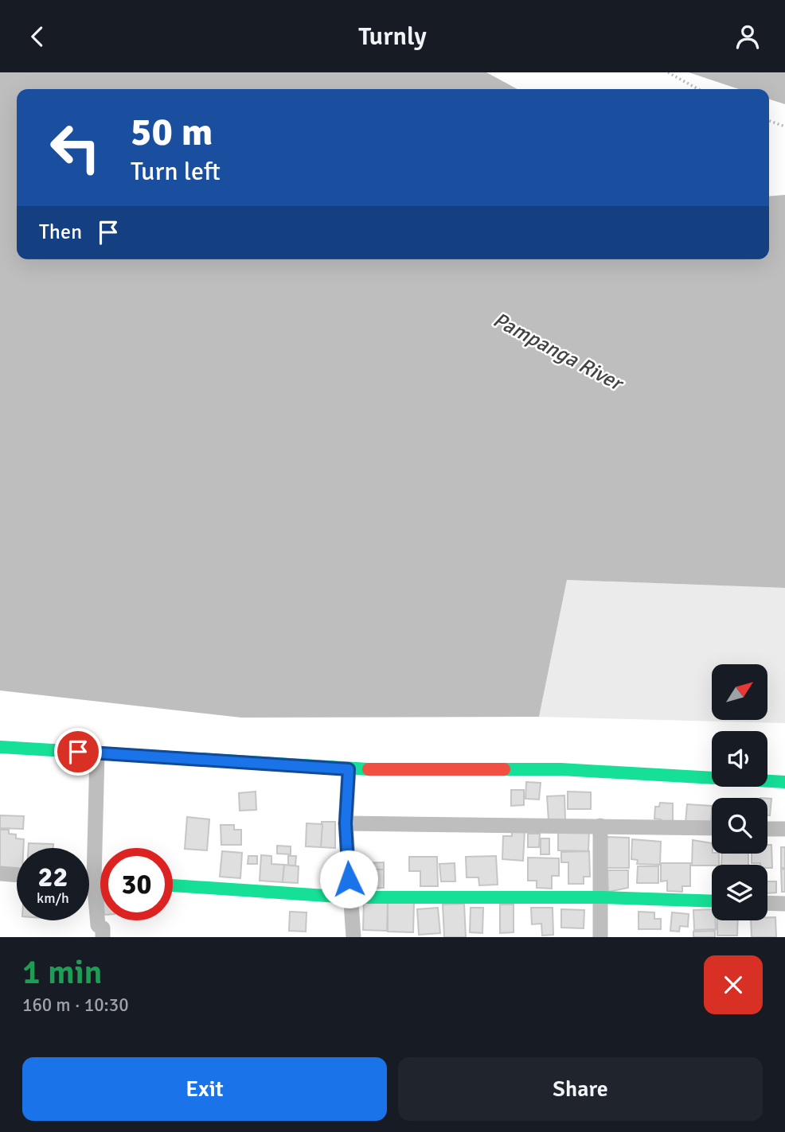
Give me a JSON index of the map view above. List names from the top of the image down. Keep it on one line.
{"water":["Pampanga River"],"north":"top right","page":{"header":"Turnly","turn":["50 m","Turn left"],"then":"Then","speed":"22 km/h","limit":"30","heading":["1 min","160 m · 10:30"],"buttons":["Exit","Share"]}}
